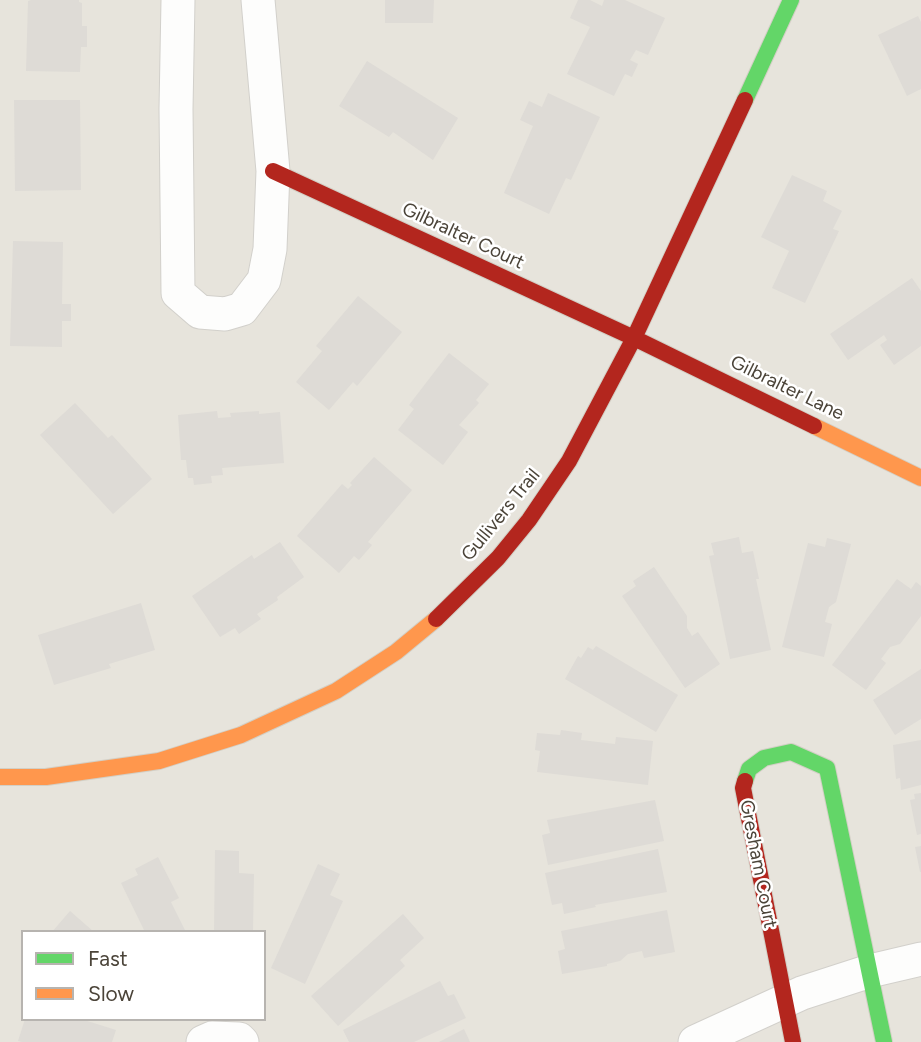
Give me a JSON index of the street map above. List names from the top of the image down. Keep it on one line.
{"streets":{"street":["Gilbralter Court","Gilbralter Lane","Gullivers Trail","Gresham Court"]},"crossings":[["Gilbralter Court","Gilbralter Lane"],["Gilbralter Court","Gullivers Trail"],["Gilbralter Lane","Gullivers Trail"]],"legend":["Fast","Slow"]}
